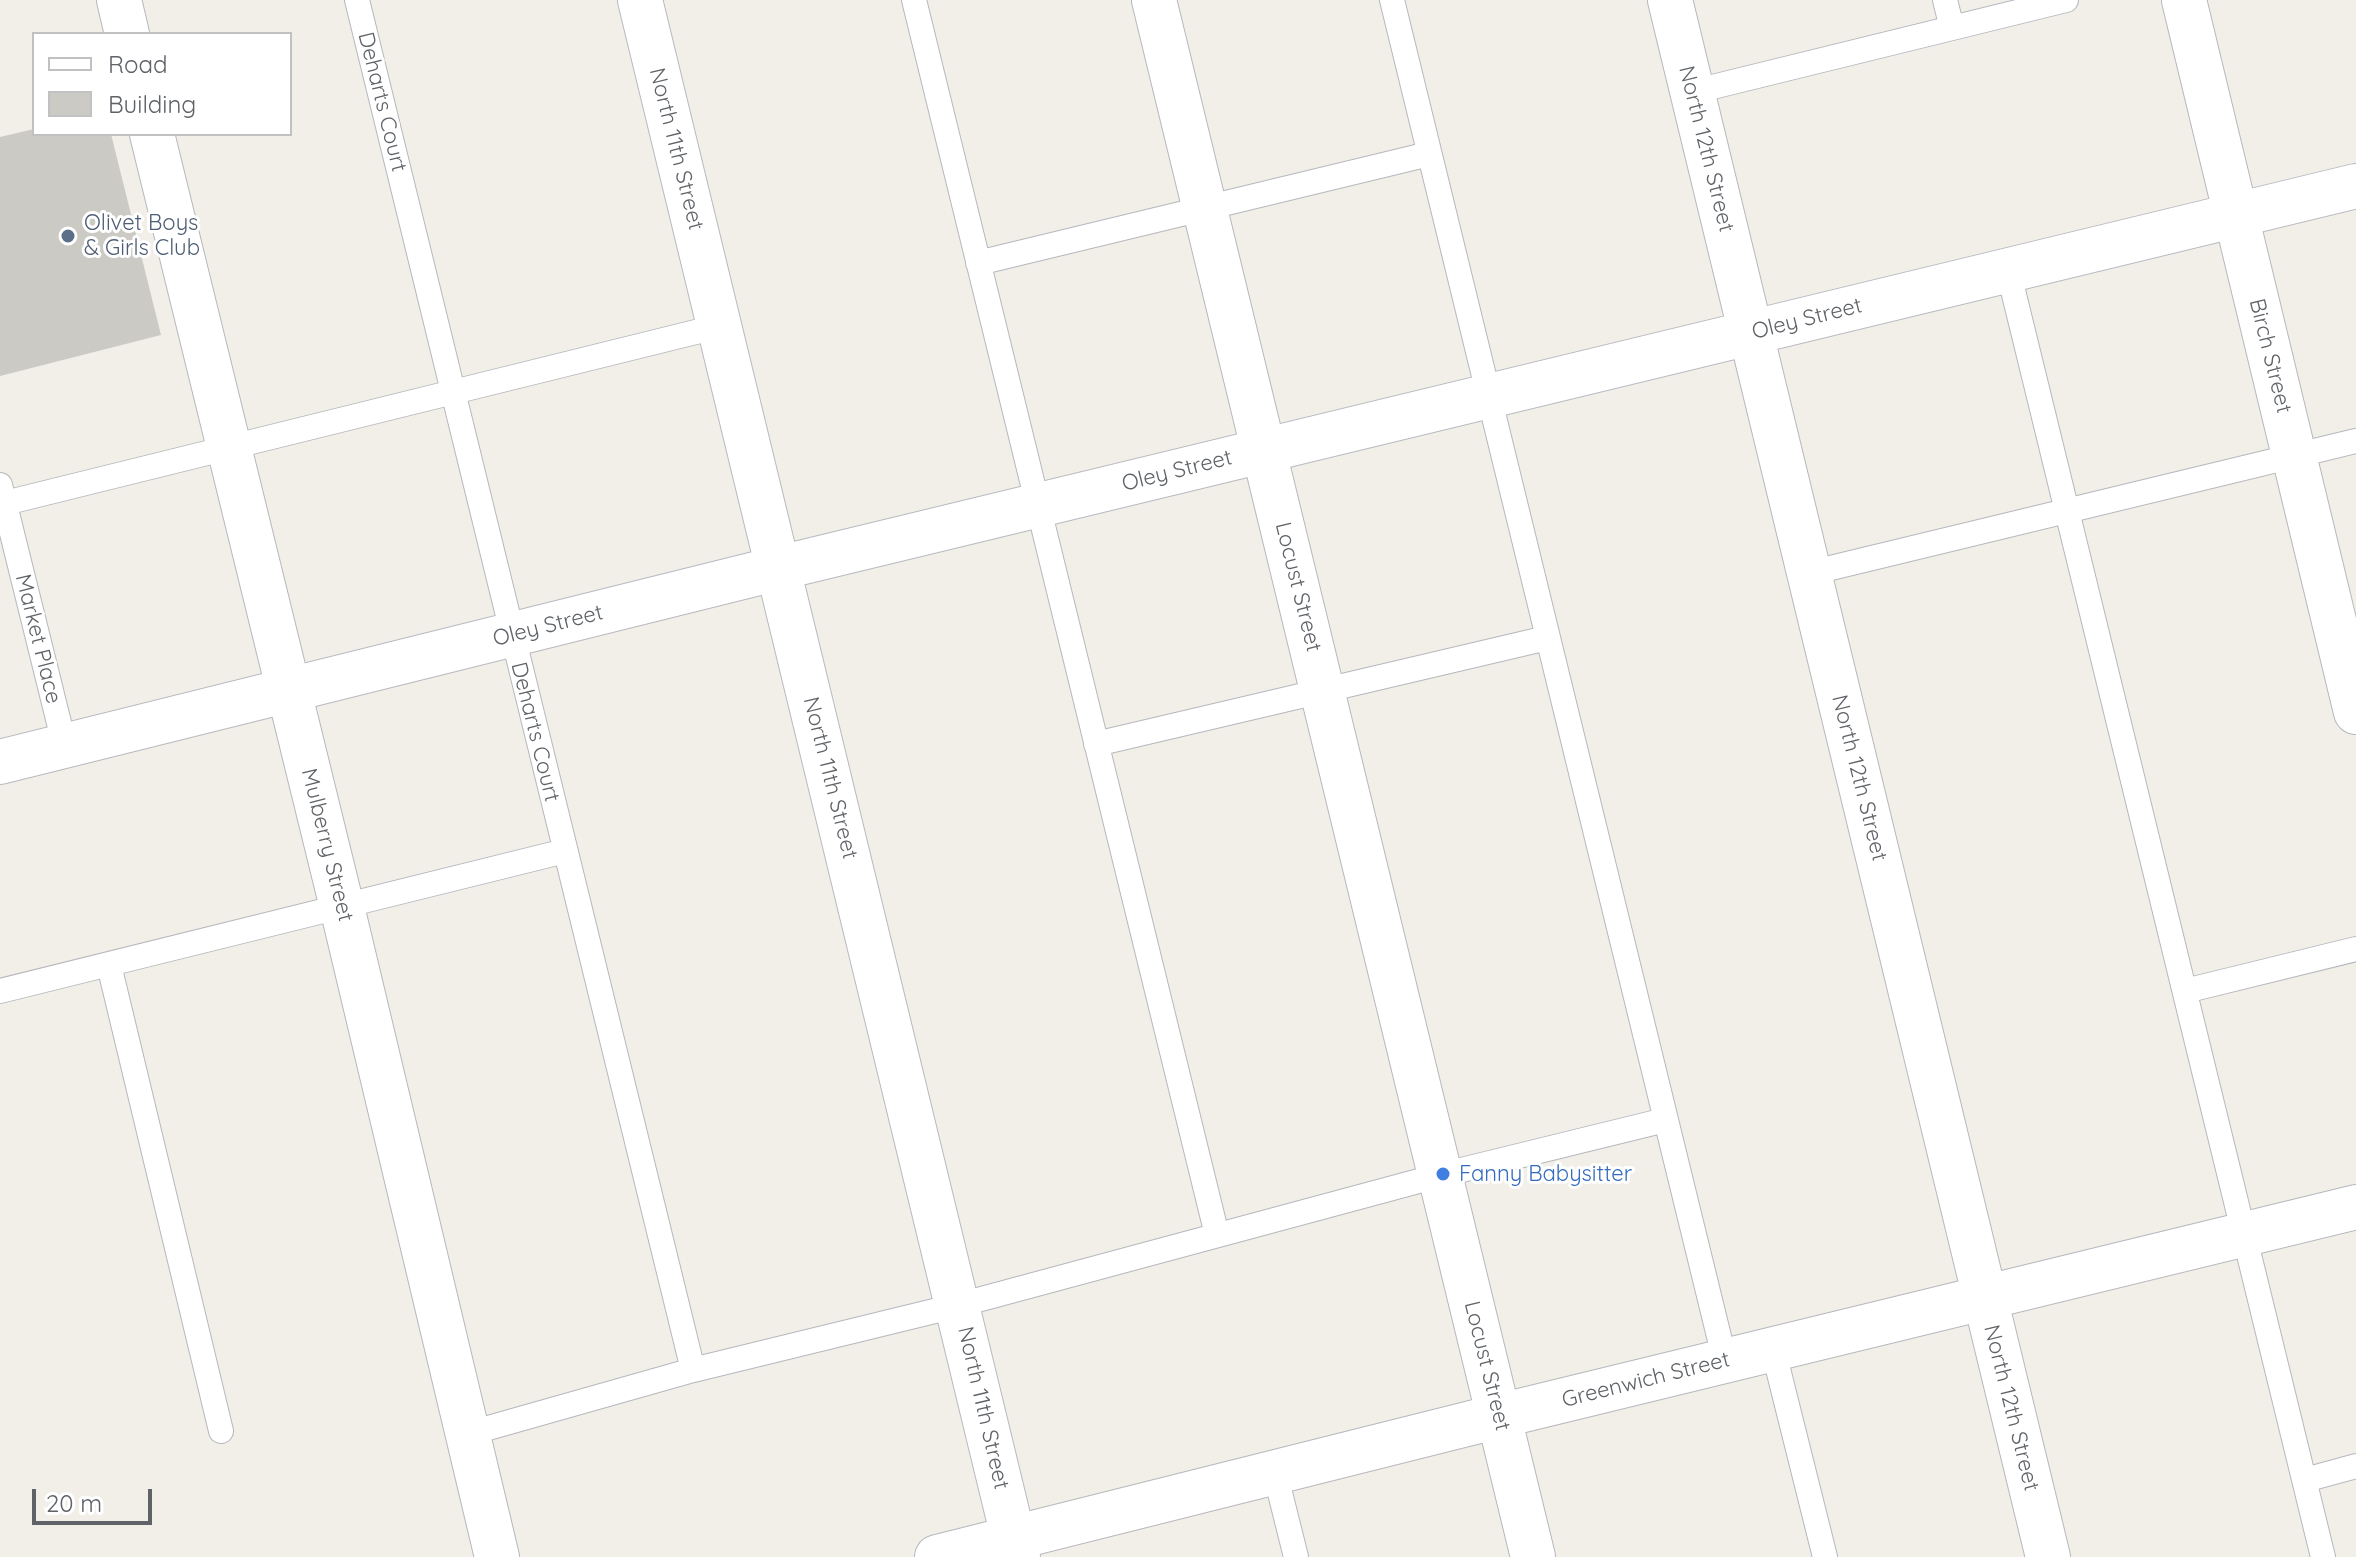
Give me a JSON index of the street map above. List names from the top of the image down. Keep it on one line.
{"streets":{"street":["North 11th Street","North 12th Street","Oley Street","Birch Street","Locust Street","Mulberry Street","Greenwich Street"],"lane":["Deharts Court","Market Place"]},"crossings":[["Deharts Court","Oley Street"],["North 11th Street","Oley Street"],["North 11th Street","Greenwich Street"],["North 12th Street","Oley Street"],["North 12th Street","Greenwich Street"],["Oley Street","Birch Street"],["Oley Street","Locust Street"],["Oley Street","Market Place"],["Oley Street","Mulberry Street"],["Locust Street","Greenwich Street"]],"places":["Olivet Boys & Girls Club","Fanny Babysitter"],"legend":["Road","Building"],"scale_bar":"20 m"}
